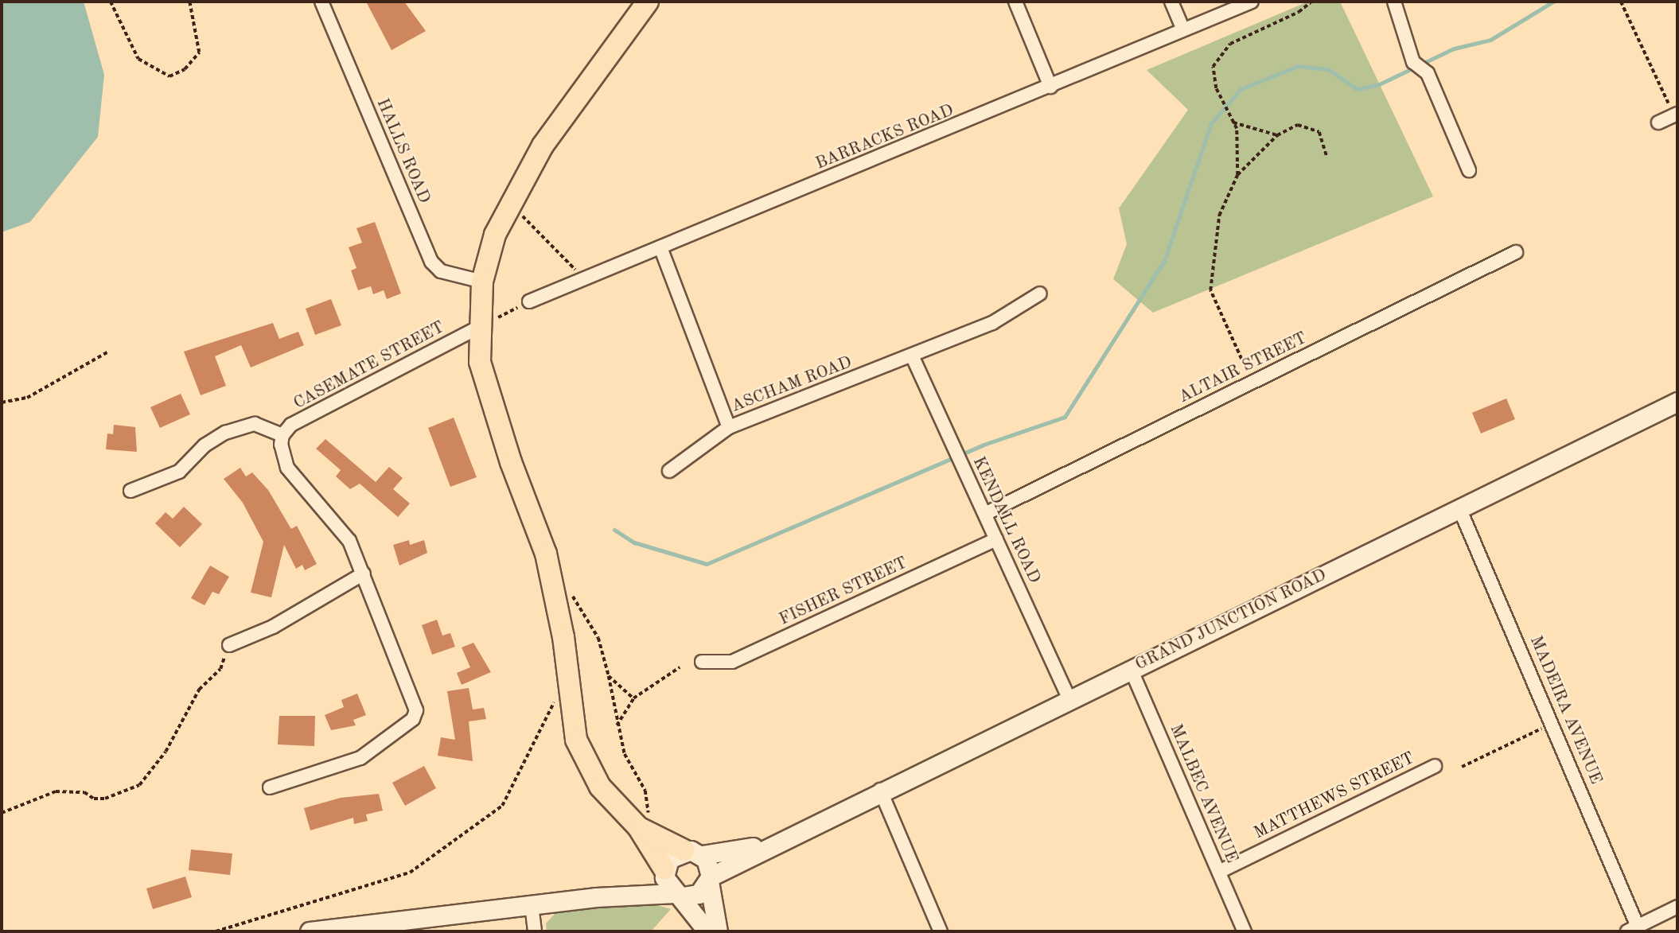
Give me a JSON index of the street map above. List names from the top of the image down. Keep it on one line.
{"streets":{"main road":["GRAND JUNCTION ROAD"],"street":["BARRACKS ROAD","HALLS ROAD","CASEMATE STREET","ALTAIR STREET","ASCHAM ROAD","KENDALL ROAD","FISHER STREET","MADEIRA AVENUE","MALBEC AVENUE","MATTHEWS STREET"]},"crossings":[["BARRACKS ROAD","ASCHAM ROAD"],["ALTAIR STREET","KENDALL ROAD"],["ASCHAM ROAD","KENDALL ROAD"],["KENDALL ROAD","FISHER STREET"],["KENDALL ROAD","GRAND JUNCTION ROAD"],["GRAND JUNCTION ROAD","MADEIRA AVENUE"],["GRAND JUNCTION ROAD","MALBEC AVENUE"],["MALBEC AVENUE","MATTHEWS STREET"]]}
